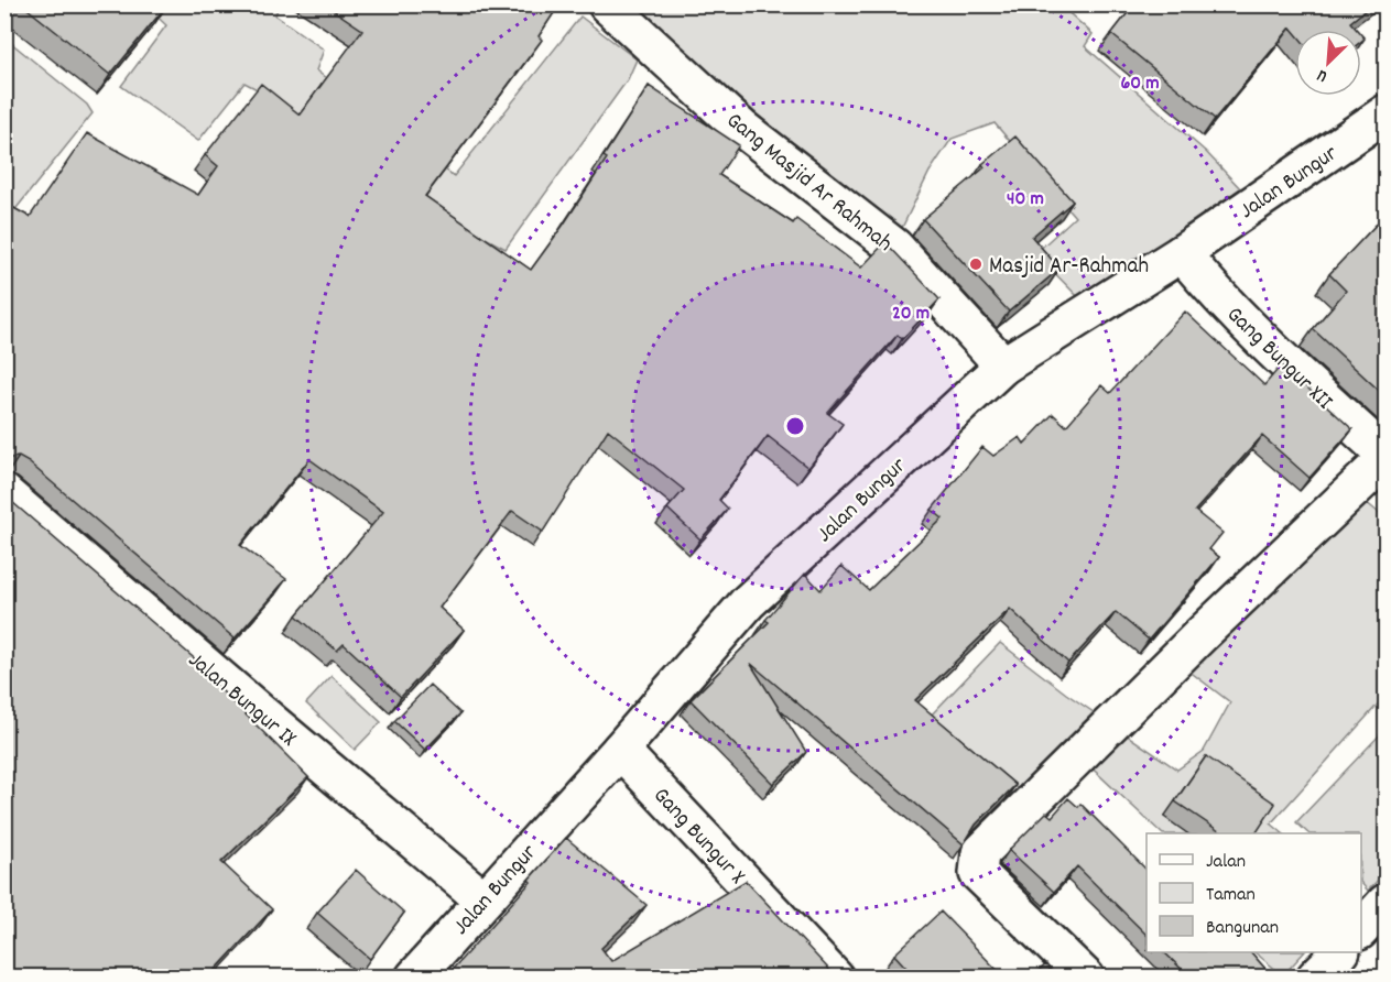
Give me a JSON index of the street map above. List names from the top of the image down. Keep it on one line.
{"streets":{"street":["Gang Masjid Ar Rahmah","Jalan Bungur","Gang Bungur XII","Jalan Bungur IX","Gang Bungur X"]},"crossings":[["Gang Masjid Ar Rahmah","Jalan Bungur"],["Jalan Bungur","Gang Bungur XII"],["Jalan Bungur","Jalan Bungur IX"],["Jalan Bungur","Gang Bungur X"]],"places":["Masjid Ar-Rahmah"],"legend":["Jalan","Taman","Bangunan"],"north":"bottom left","rings":["60 m","40 m","20 m"]}
